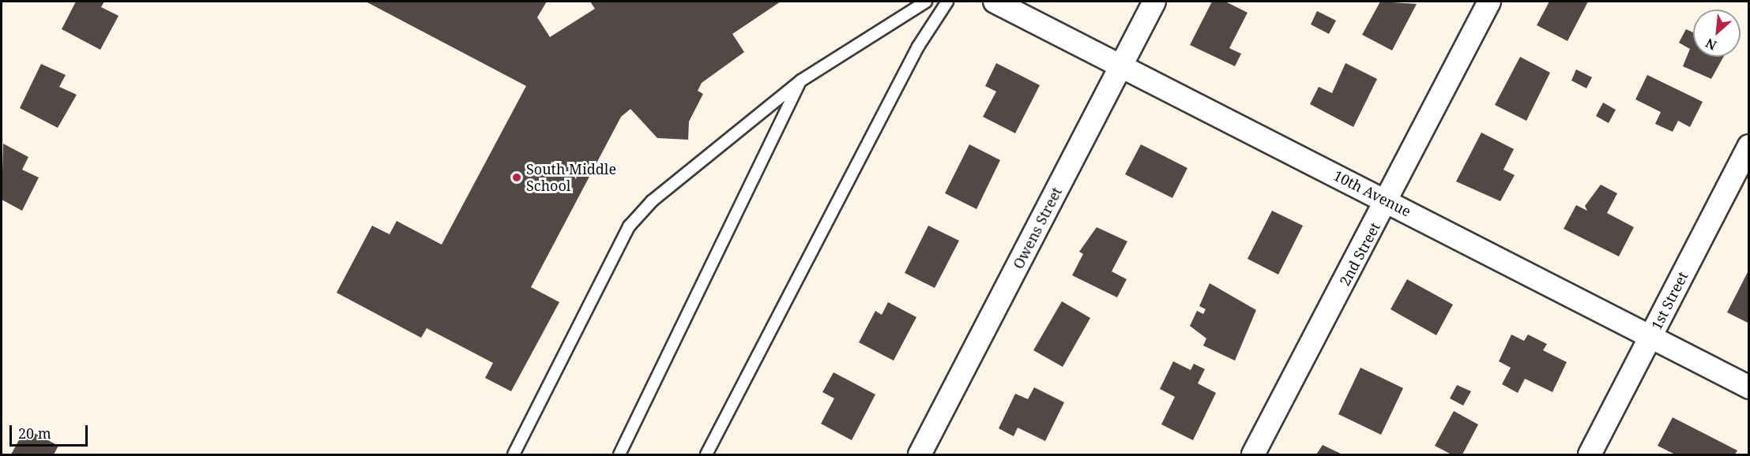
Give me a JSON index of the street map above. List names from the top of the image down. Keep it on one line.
{"streets":{"street":["10th Avenue","Owens Street","2nd Street","1st Street"]},"crossings":[["10th Avenue","Owens Street"],["10th Avenue","2nd Street"],["10th Avenue","1st Street"]],"places":["South Middle School"],"scale_bar":"20 m","north":"bottom left"}
